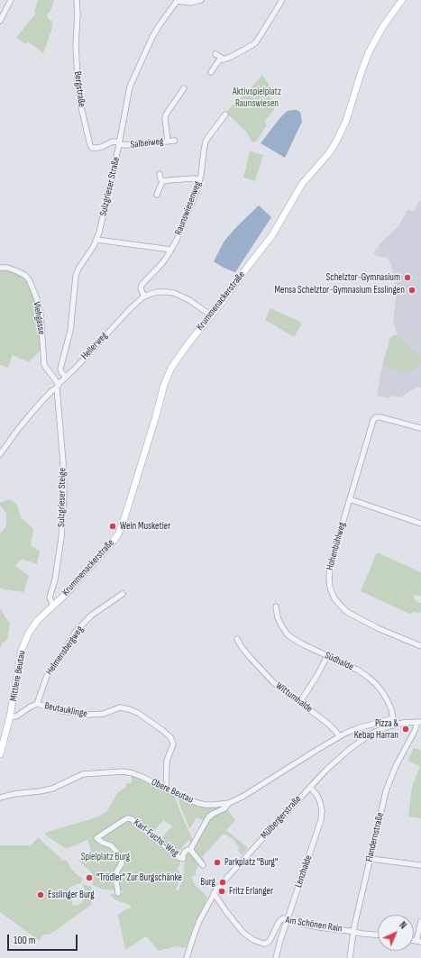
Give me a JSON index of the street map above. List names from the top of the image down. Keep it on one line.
{"streets":{"main road":["Krummenackerstraße","Mittlere Beutau"],"street":["Bergstraße","Salbeiweg","Sulzgrieser Straße","Raunswiesenweg","Viehgasse","Hellerweg","Sulzgrieser Steige","Hohenbühlweg","Helmensbergweg","Südhalde","Wittumhalde","Beutauklinge","Obere Beutau","Mülbergerstraße","Flandernstraße","Karl-Fuchs-Weg","Lenzhalde","Am Schönen Rain"]},"crossings":[["Bergstraße","Salbeiweg"],["Bergstraße","Sulzgrieser Straße"],["Salbeiweg","Sulzgrieser Straße"],["Sulzgrieser Straße","Hellerweg"],["Raunswiesenweg","Hellerweg"],["Krummenackerstraße","Hellerweg"],["Krummenackerstraße","Sulzgrieser Steige"],["Krummenackerstraße","Mittlere Beutau"],["Viehgasse","Hellerweg"],["Viehgasse","Sulzgrieser Steige"],["Hellerweg","Sulzgrieser Steige"],["Sulzgrieser Steige","Mittlere Beutau"],["Helmensbergweg","Beutauklinge"],["Südhalde","Obere Beutau"],["Südhalde","Mülbergerstraße"],["Mittlere Beutau","Beutauklinge"],["Wittumhalde","Obere Beutau"],["Beutauklinge","Obere Beutau"],["Obere Beutau","Mülbergerstraße"],["Mülbergerstraße","Flandernstraße"],["Mülbergerstraße","Lenzhalde"],["Mülbergerstraße","Am Schönen Rain"],["Flandernstraße","Am Schönen Rain"],["Lenzhalde","Am Schönen Rain"]],"parks":["Aktivspielplatz Raunswiesen","Spielplatz Burg"],"places":["Schelztor-Gymnasium","Mensa Schelztor-Gymnasium Esslingen","Wein Musketier","Pizza & Kebap Harran","Parkplatz \"Burg\"","\"Trödler\" Zur Burgschänke","Burg","Fritz Erlanger","Esslinger Burg"],"scale_bar":"100 m","north":"top right"}
